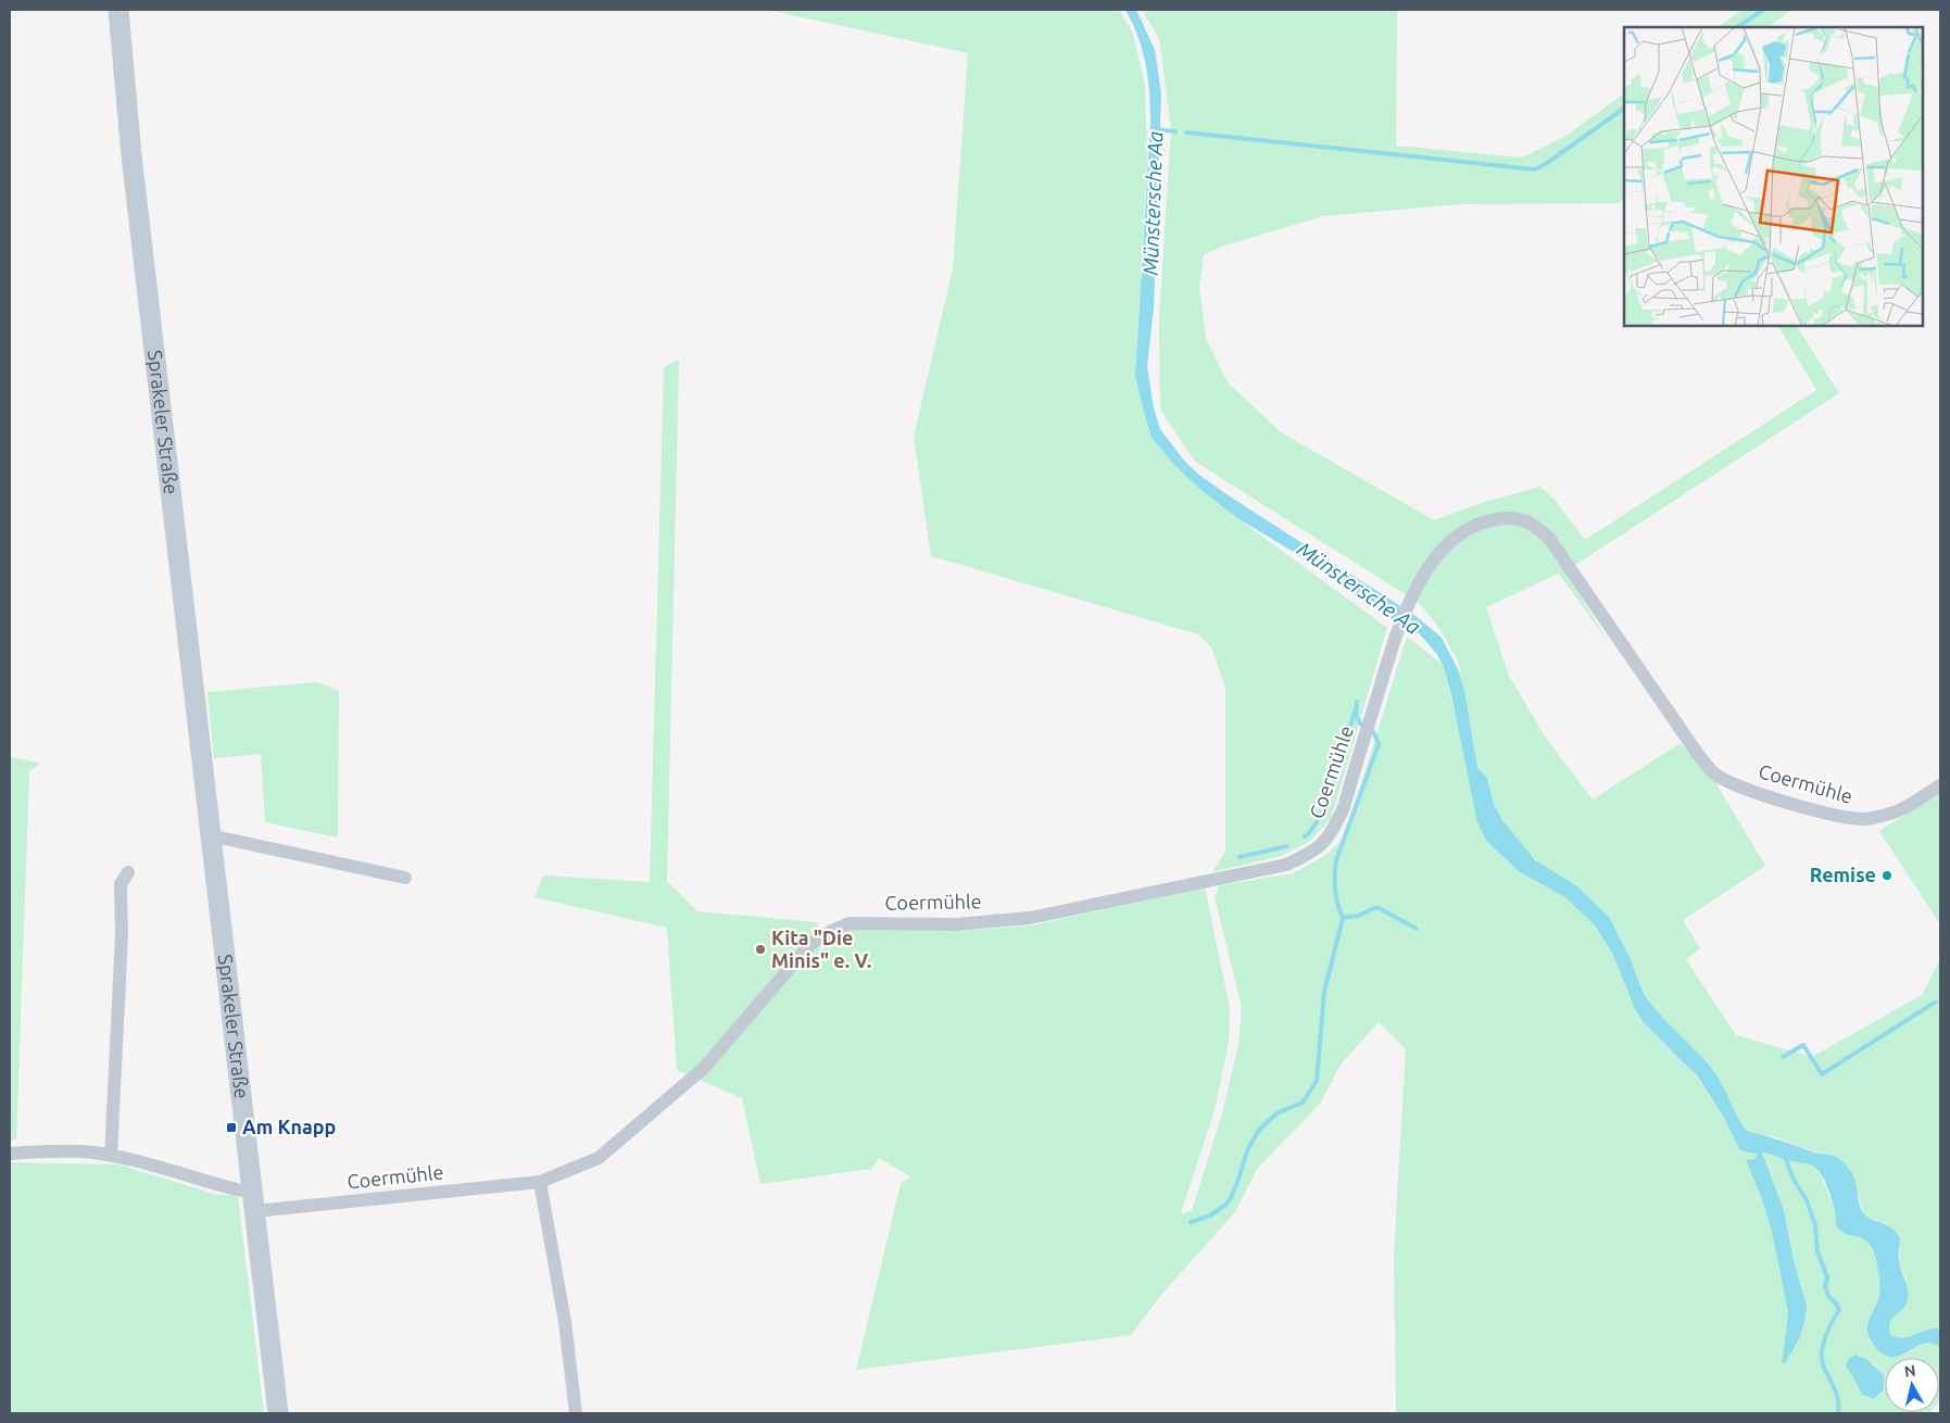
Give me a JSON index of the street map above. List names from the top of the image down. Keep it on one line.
{"streets":{"main road":["Sprakeler Straße"],"street":["Coermühle"]},"crossings":[["Sprakeler Straße","Coermühle"]],"water":["Münstersche Aa"],"places":{"other":["Remise","Kita \"Die Minis\" e. V."],"transit":["Am Knapp"]},"north":"top"}
